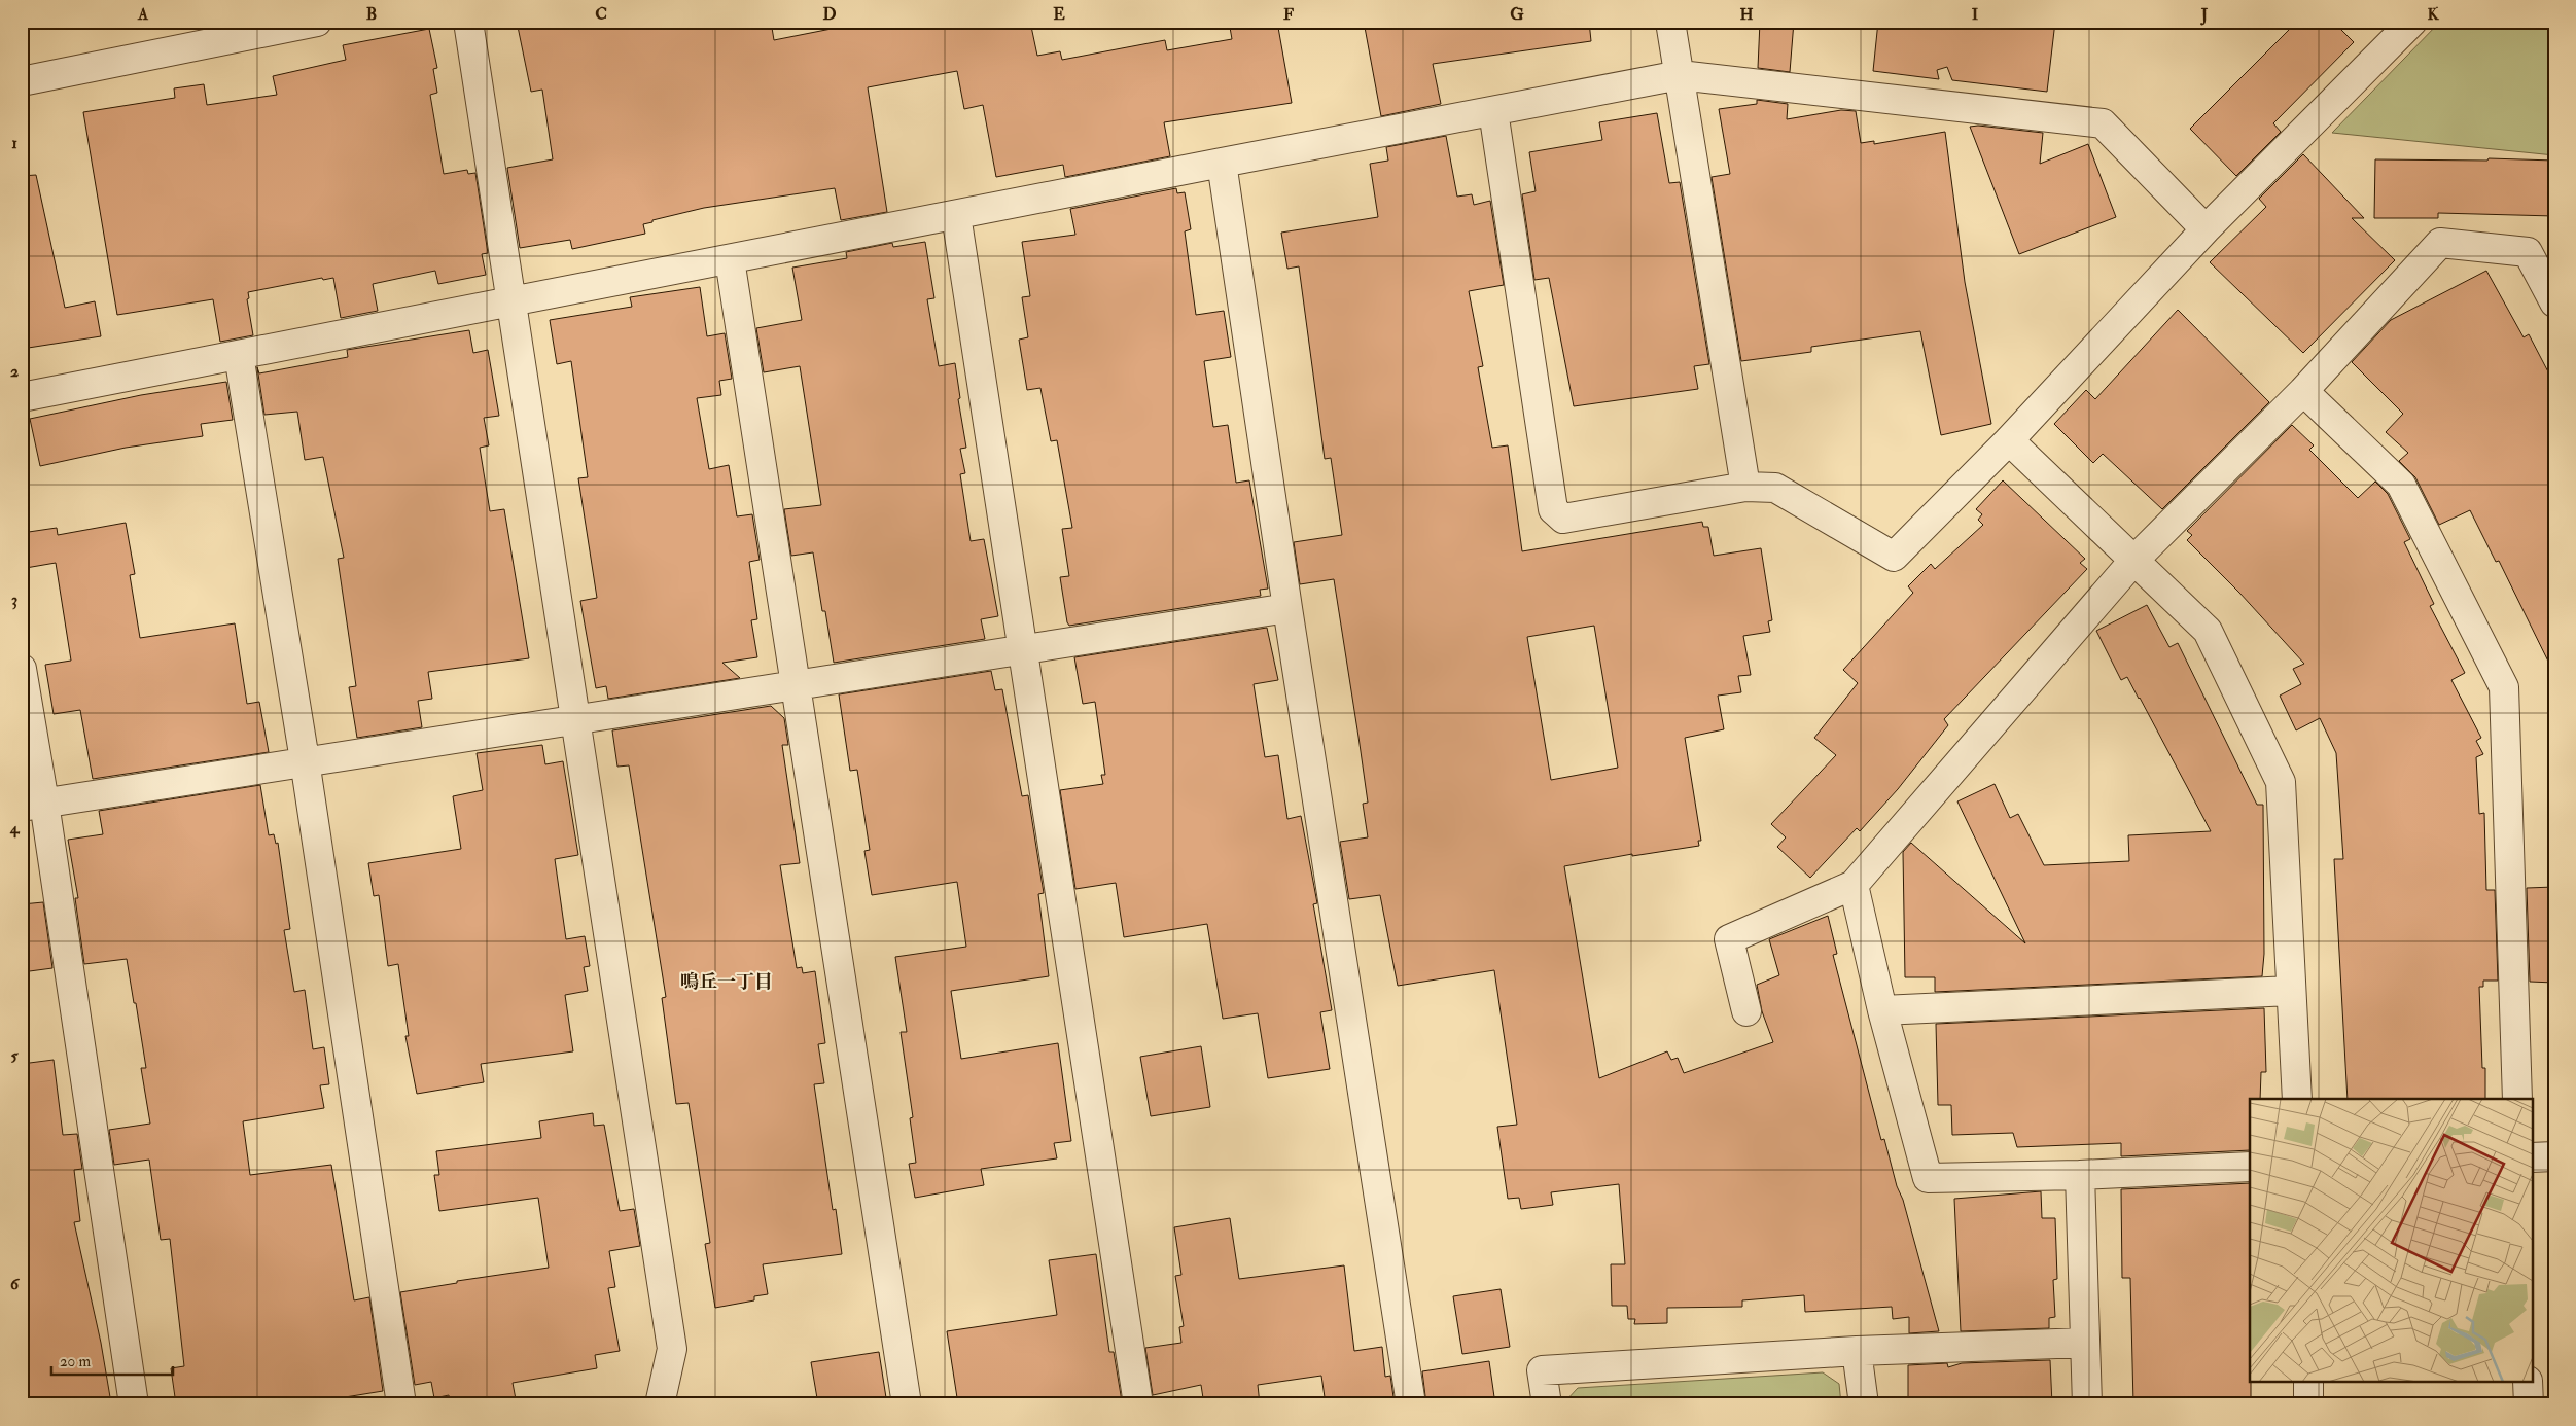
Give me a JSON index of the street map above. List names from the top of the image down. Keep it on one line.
{"districts":["鳴丘一丁目"],"scale_bar":"20 m","grid":{"columns":["A","B","C","D","E","F","G","H","I","J","K"],"rows":["1","2","3","4","5","6"]}}
